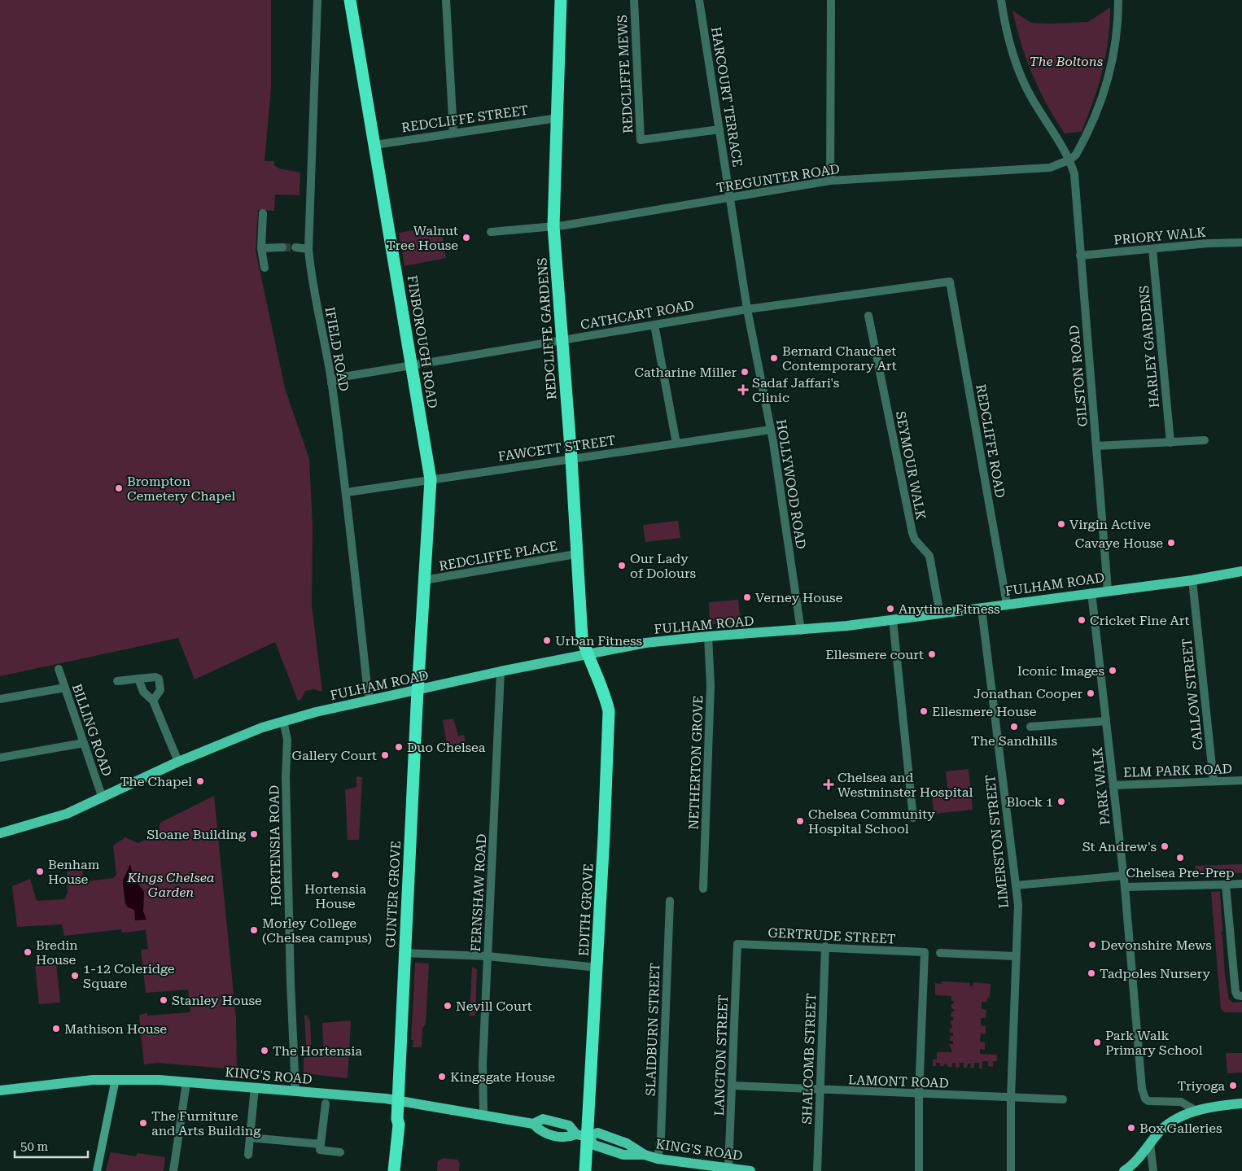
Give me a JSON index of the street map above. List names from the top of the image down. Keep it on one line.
{"streets":{"highway":["REDCLIFFE GARDENS","FINBOROUGH ROAD","GUNTER GROVE","EDITH GROVE"],"main road":["FULHAM ROAD","KING'S ROAD"],"street":["REDCLIFFE MEWS","HARCOURT TERRACE","REDCLIFFE STREET","TREGUNTER ROAD","PRIORY WALK","CATHCART ROAD","HARLEY GARDENS","IFIELD ROAD","GILSTON ROAD","REDCLIFFE ROAD","FAWCETT STREET","SEYMOUR WALK","HOLLYWOOD ROAD","REDCLIFFE PLACE","CALLOW STREET","BILLING ROAD","NETHERTON GROVE","ELM PARK ROAD","PARK WALK","LIMERSTON STREET","HORTENSIA ROAD","FERNSHAW ROAD","GERTRUDE STREET","SLAIDBURN STREET","LANGTON STREET","SHALCOMB STREET","LAMONT ROAD"]},"crossings":[["REDCLIFFE MEWS","HARCOURT TERRACE"],["HARCOURT TERRACE","TREGUNTER ROAD"],["HARCOURT TERRACE","HOLLYWOOD ROAD"],["REDCLIFFE STREET","REDCLIFFE GARDENS"],["REDCLIFFE STREET","FINBOROUGH ROAD"],["TREGUNTER ROAD","REDCLIFFE GARDENS"],["TREGUNTER ROAD","GILSTON ROAD"],["TREGUNTER ROAD","HOLLYWOOD ROAD"],["PRIORY WALK","HARLEY GARDENS"],["PRIORY WALK","GILSTON ROAD"],["CATHCART ROAD","REDCLIFFE GARDENS"],["CATHCART ROAD","FINBOROUGH ROAD"],["CATHCART ROAD","IFIELD ROAD"],["CATHCART ROAD","REDCLIFFE ROAD"],["CATHCART ROAD","HOLLYWOOD ROAD"],["REDCLIFFE GARDENS","FAWCETT STREET"],["REDCLIFFE GARDENS","REDCLIFFE PLACE"],["REDCLIFFE GARDENS","FULHAM ROAD"],["REDCLIFFE GARDENS","EDITH GROVE"],["FINBOROUGH ROAD","FAWCETT STREET"],["FINBOROUGH ROAD","REDCLIFFE PLACE"],["FINBOROUGH ROAD","FULHAM ROAD"],["FINBOROUGH ROAD","GUNTER GROVE"],["IFIELD ROAD","FAWCETT STREET"],["IFIELD ROAD","FULHAM ROAD"],["GILSTON ROAD","FULHAM ROAD"],["REDCLIFFE ROAD","FULHAM ROAD"],["FAWCETT STREET","HOLLYWOOD ROAD"],["SEYMOUR WALK","FULHAM ROAD"],["HOLLYWOOD ROAD","FULHAM ROAD"],["FULHAM ROAD","CALLOW STREET"],["FULHAM ROAD","BILLING ROAD"],["FULHAM ROAD","NETHERTON GROVE"],["FULHAM ROAD","PARK WALK"],["FULHAM ROAD","LIMERSTON STREET"],["FULHAM ROAD","HORTENSIA ROAD"],["FULHAM ROAD","FERNSHAW ROAD"],["FULHAM ROAD","GUNTER GROVE"],["FULHAM ROAD","EDITH GROVE"],["CALLOW STREET","ELM PARK ROAD"],["ELM PARK ROAD","PARK WALK"],["LIMERSTON STREET","LAMONT ROAD"],["HORTENSIA ROAD","KING'S ROAD"],["FERNSHAW ROAD","KING'S ROAD"],["GUNTER GROVE","KING'S ROAD"],["EDITH GROVE","KING'S ROAD"],["GERTRUDE STREET","LANGTON STREET"],["GERTRUDE STREET","SHALCOMB STREET"],["GERTRUDE STREET","LAMONT ROAD"],["SLAIDBURN STREET","KING'S ROAD"],["LANGTON STREET","KING'S ROAD"],["LANGTON STREET","LAMONT ROAD"],["SHALCOMB STREET","LAMONT ROAD"]],"parks":["The Boltons","Kings Chelsea Garden"],"places":{"other":["Walnut Tree House","Bernard Chauchet Contemporary Art","Catharine Miller","Brompton Cemetery Chapel","Virgin Active","Cavaye House","Our Lady of Dolours","Verney House","Anytime Fitness","Cricket Fine Art","Urban Fitness","Ellesmere court","Iconic Images","Jonathan Cooper","Ellesmere House","The Sandhills","Duo Chelsea","Gallery Court","The Chapel","Block 1","Chelsea Community Hospital School","Sloane Building","St Andrew's","Chelsea Pre-Prep","Benham House","Hortensia House","Morley College (Chelsea campus)","Devonshire Mews","Bredin House","Tadpoles Nursery","1-12 Coleridge Square","Stanley House","Nevill Court","Mathison House","Park Walk Primary School","The Hortensia","Kingsgate House","Triyoga","The Furniture and Arts Building","Box Galleries"],"health":["Sadaf Jaffari's Clinic","Chelsea and Westminster Hospital"]},"scale_bar":"50 m"}
